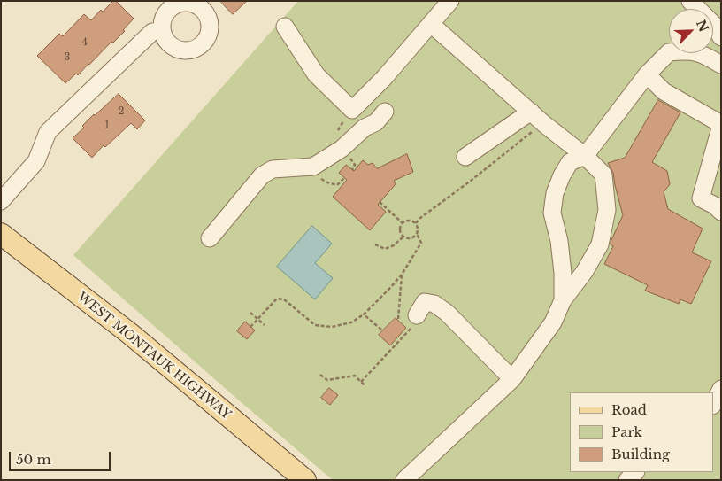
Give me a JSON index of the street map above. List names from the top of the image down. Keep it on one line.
{"streets":{"main road":["WEST MONTAUK HIGHWAY"]},"house_numbers":["4","3","2","1"],"legend":["Road","Park","Building"],"scale_bar":"50 m","north":"top right"}
